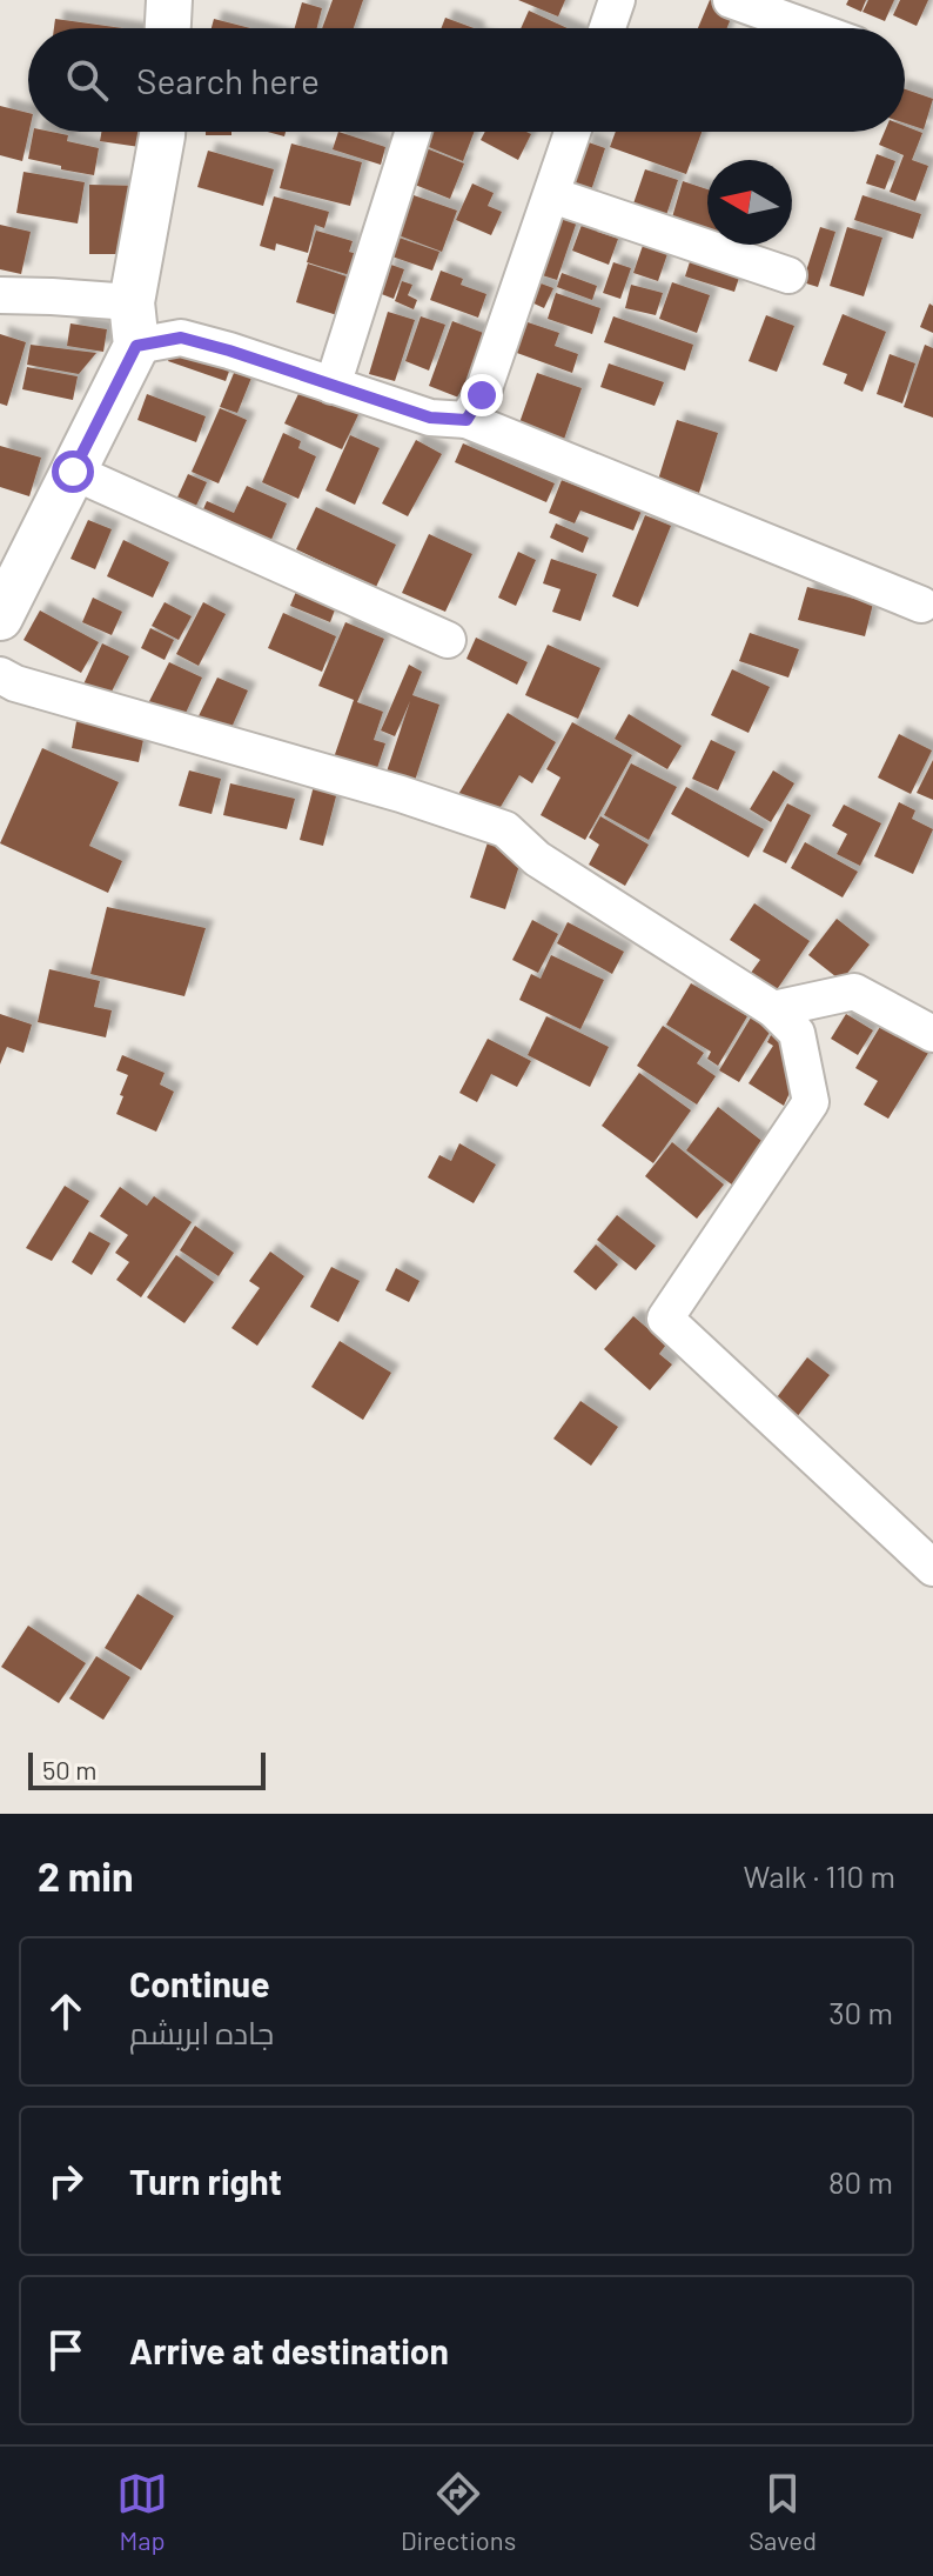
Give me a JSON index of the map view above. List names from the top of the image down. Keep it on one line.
{"scale_bar":"50 m","north":"left","page":{"search":"Search here","scale":"50 m","heading":["2 min","Walk · 110 m"],"list":[["Continue","جاده ابریشم","30 m"],["Turn right","80 m"],"Arrive at destination"],"nav":["Map","Directions","Saved"]}}
